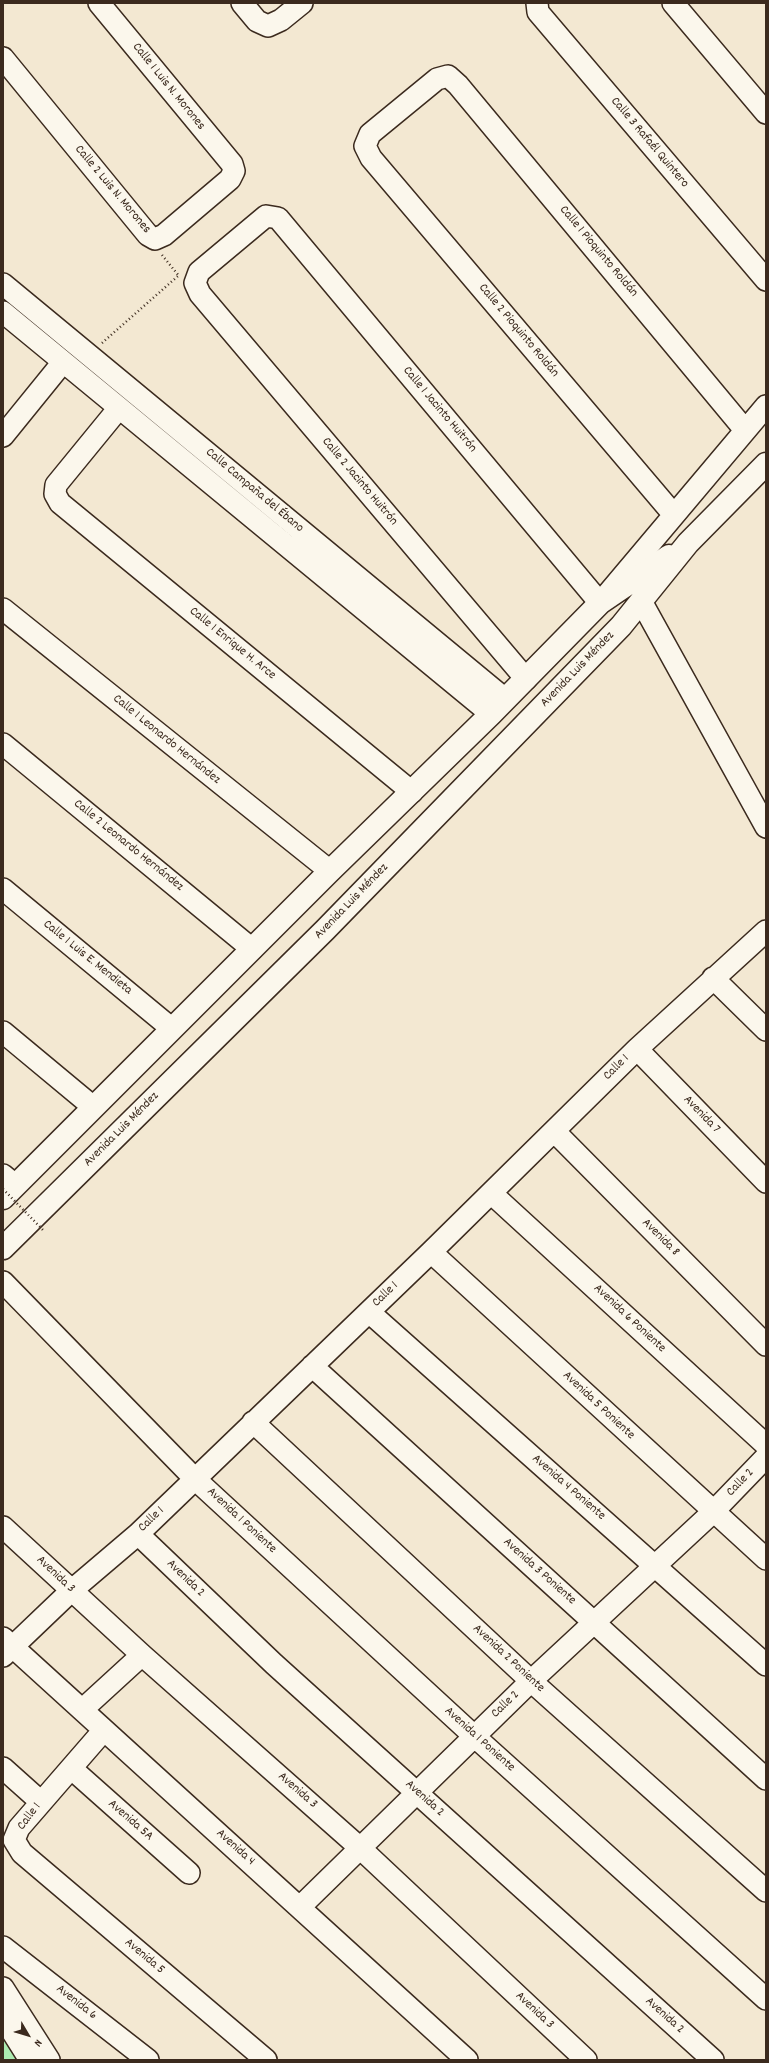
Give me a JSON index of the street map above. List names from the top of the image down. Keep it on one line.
{"streets":{"main road":["Avenida Luis Méndez"],"street":["Calle 1 Luis N. Morones","Calle 3 Rafaél Quintero","Calle 2 Luis N. Morones","Calle 1 Pioquinto Roldán","Calle 2 Pioquinto Roldán","Calle 1 Jacinto Huitrón","Calle 2 Jacinto Huitrón","Calle Campaña del Ébano","Calle 1 Enrique H. Arce","Calle 1 Leonardo Hernández","Calle 2 Leonardo Hernández","Calle 1 Luis E. Mendieta","Calle 1","Avenida 7","Avenida 8","Avenida 6 Poniente","Avenida 5 Poniente","Calle 2","Avenida 4 Poniente","Avenida 1 Poniente","Avenida 3 Poniente","Avenida 3","Avenida 2","Avenida 2 Poniente","Avenida 5A","Avenida 4","Avenida 5","Avenida 6"]},"crossings":[["Calle 1 Luis N. Morones","Calle 2 Luis N. Morones"],["Calle 1 Pioquinto Roldán","Calle 2 Pioquinto Roldán"],["Calle 1 Pioquinto Roldán","Avenida Luis Méndez"],["Calle 2 Pioquinto Roldán","Avenida Luis Méndez"],["Calle 1 Jacinto Huitrón","Calle 2 Jacinto Huitrón"],["Calle 1 Jacinto Huitrón","Avenida Luis Méndez"],["Calle 2 Jacinto Huitrón","Avenida Luis Méndez"],["Calle Campaña del Ébano","Calle 1 Enrique H. Arce"],["Calle Campaña del Ébano","Avenida Luis Méndez"],["Calle 1 Enrique H. Arce","Avenida Luis Méndez"],["Avenida Luis Méndez","Calle 1 Leonardo Hernández"],["Avenida Luis Méndez","Calle 2 Leonardo Hernández"],["Avenida Luis Méndez","Calle 1 Luis E. Mendieta"],["Calle 1","Avenida 7"],["Calle 1","Avenida 8"],["Calle 1","Avenida 6 Poniente"],["Calle 1","Avenida 5 Poniente"],["Calle 1","Avenida 4 Poniente"],["Calle 1","Avenida 1 Poniente"],["Calle 1","Avenida 3 Poniente"],["Calle 1","Avenida 3"],["Calle 1","Avenida 2"],["Calle 1","Avenida 2 Poniente"],["Calle 1","Avenida 5A"],["Calle 1","Avenida 4"],["Calle 1","Avenida 5"],["Avenida 5 Poniente","Calle 2"],["Calle 2","Avenida 4 Poniente"],["Calle 2","Avenida 1 Poniente"],["Calle 2","Avenida 3 Poniente"],["Calle 2","Avenida 3"],["Calle 2","Avenida 2"],["Calle 2","Avenida 2 Poniente"],["Calle 2","Avenida 4"]],"north":"bottom right"}
